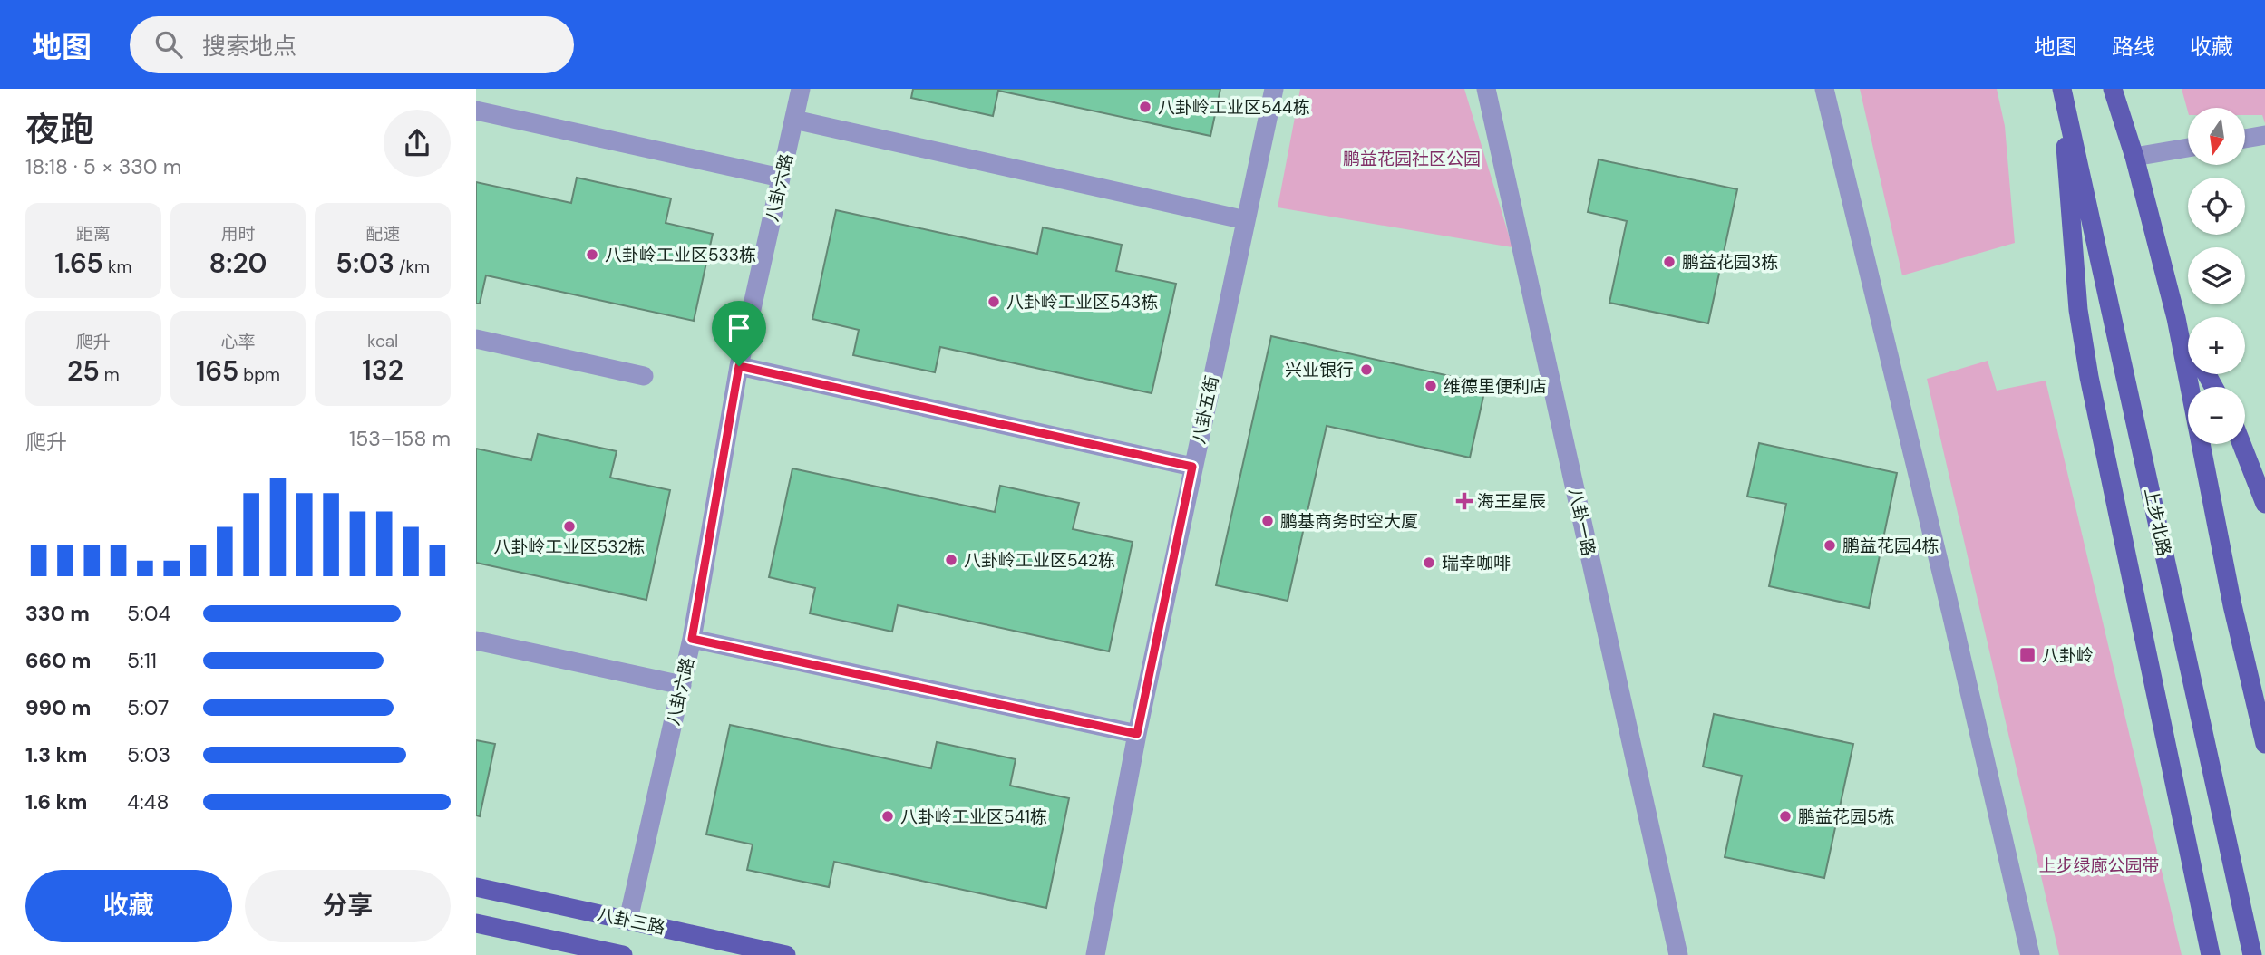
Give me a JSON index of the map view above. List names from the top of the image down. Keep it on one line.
{"streets":{"main road":["上步北路","八卦三路"],"street":["八卦六路","八卦五街","八卦一路"]},"crossings":[["八卦六路","八卦三路"]],"parks":["鹏益花园社区公园","上步绿廊公园带"],"places":{"other":["八卦岭工业区544栋","八卦岭工业区533栋","鹏益花园3栋","八卦岭工业区543栋","兴业银行","维德里便利店","鹏基商务时空大厦","八卦岭工业区532栋","鹏益花园4栋","八卦岭工业区542栋","瑞幸咖啡","八卦岭工业区541栋","鹏益花园5栋"],"health":["海王星辰"],"transit":["八卦岭"]},"north":"bottom","page":{"header":"地图","search":"搜索地点","nav":["地图","路线","收藏"],"heading":["夜跑","18:18 · 5 × 330 m"],"map_buttons":["+","−"],"stats":[["距离","1.65 km"],["用时","8:20"],["配速","5:03 /km"],["爬升","25 m"],["心率","165 bpm"],["kcal","132"]],"chart":["爬升","153–158 m"],"list":[{"name":"330 m","note":"5:04"},{"name":"660 m","note":"5:11"},{"name":"990 m","note":"5:07"},{"name":"1.3 km","note":"5:03"},{"name":"1.6 km","note":"4:48"}],"buttons":["收藏","分享"]}}
